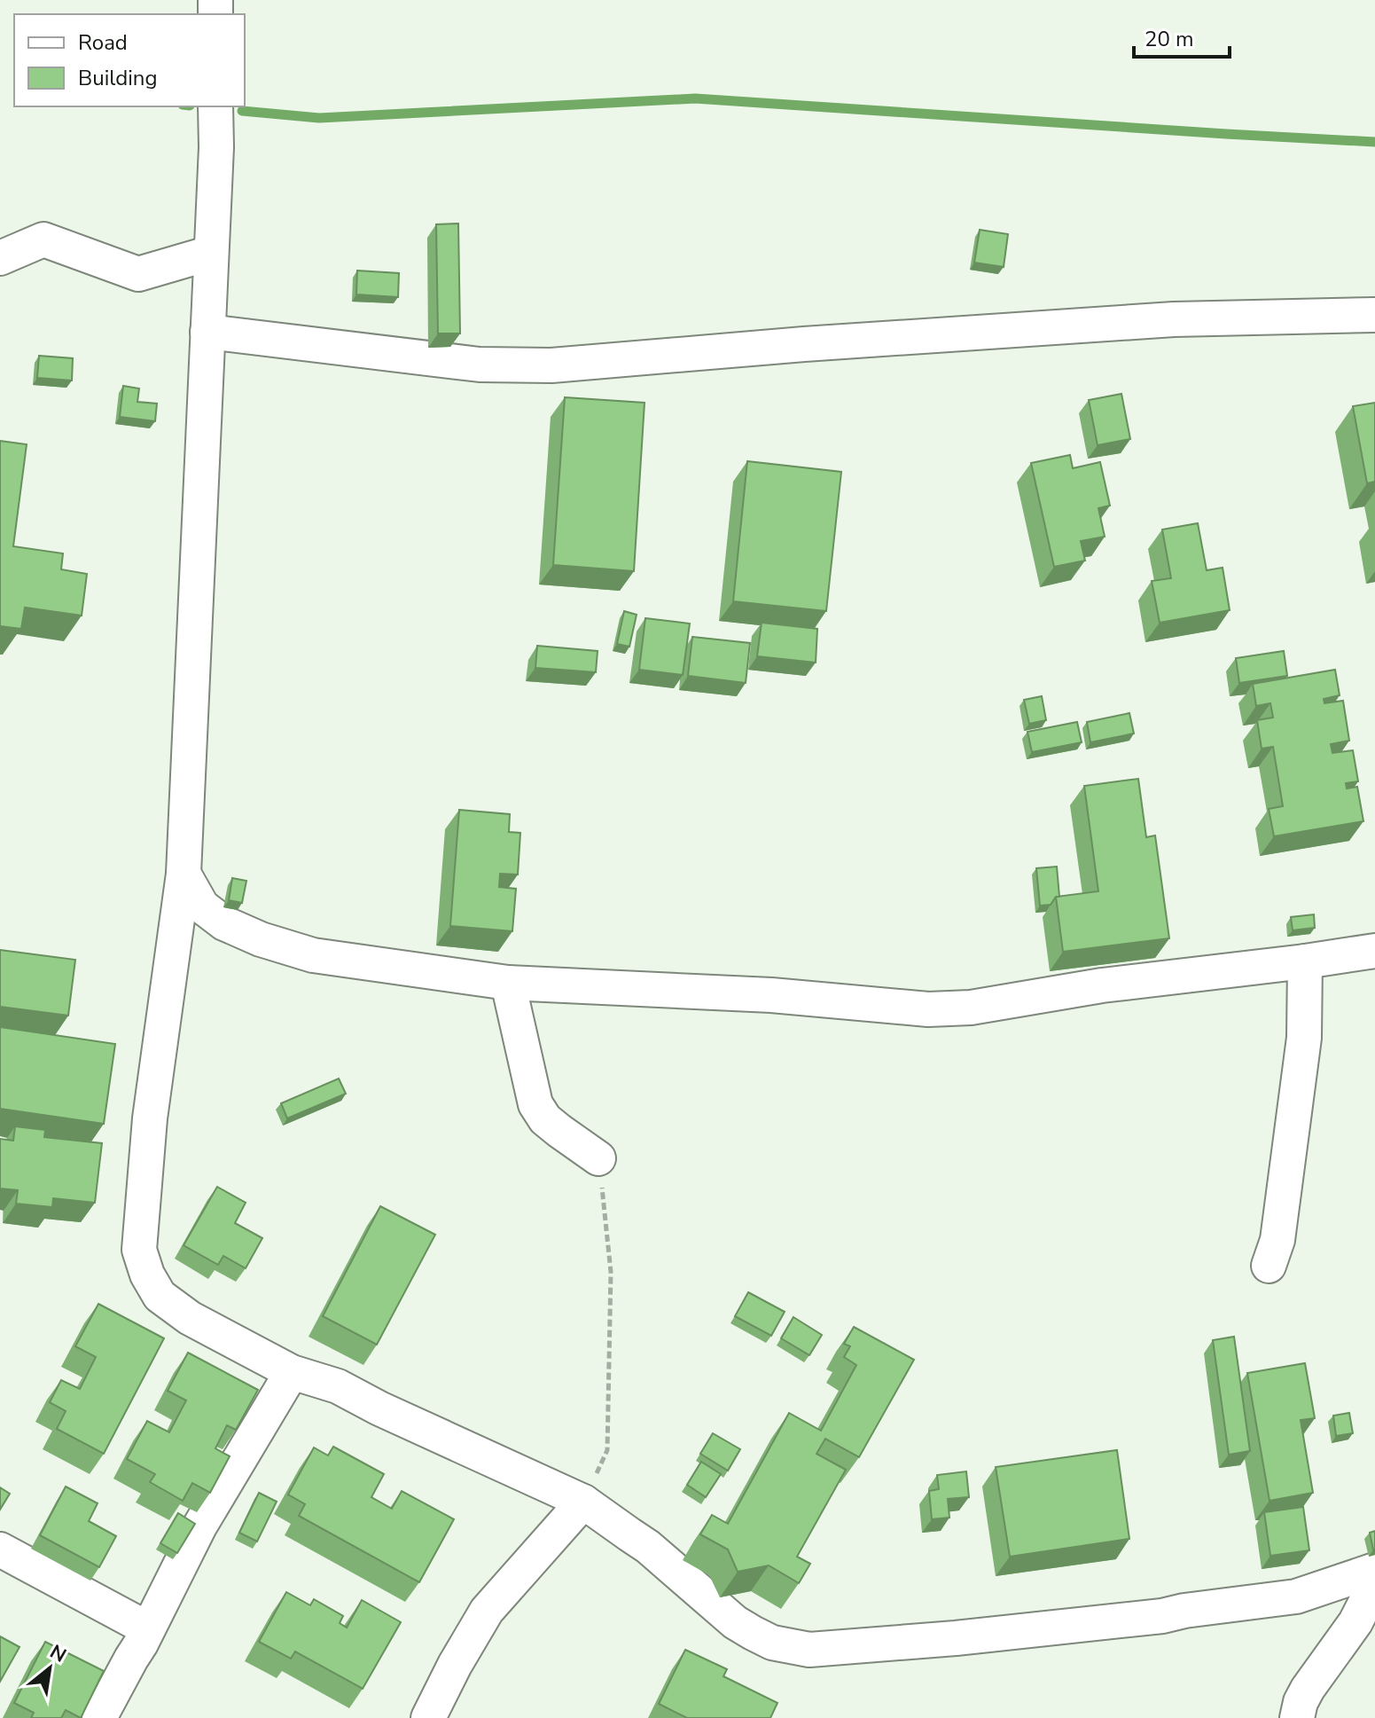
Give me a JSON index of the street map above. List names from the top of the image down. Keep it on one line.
{"legend":["Road","Building"],"scale_bar":"20 m","north":"top right"}
